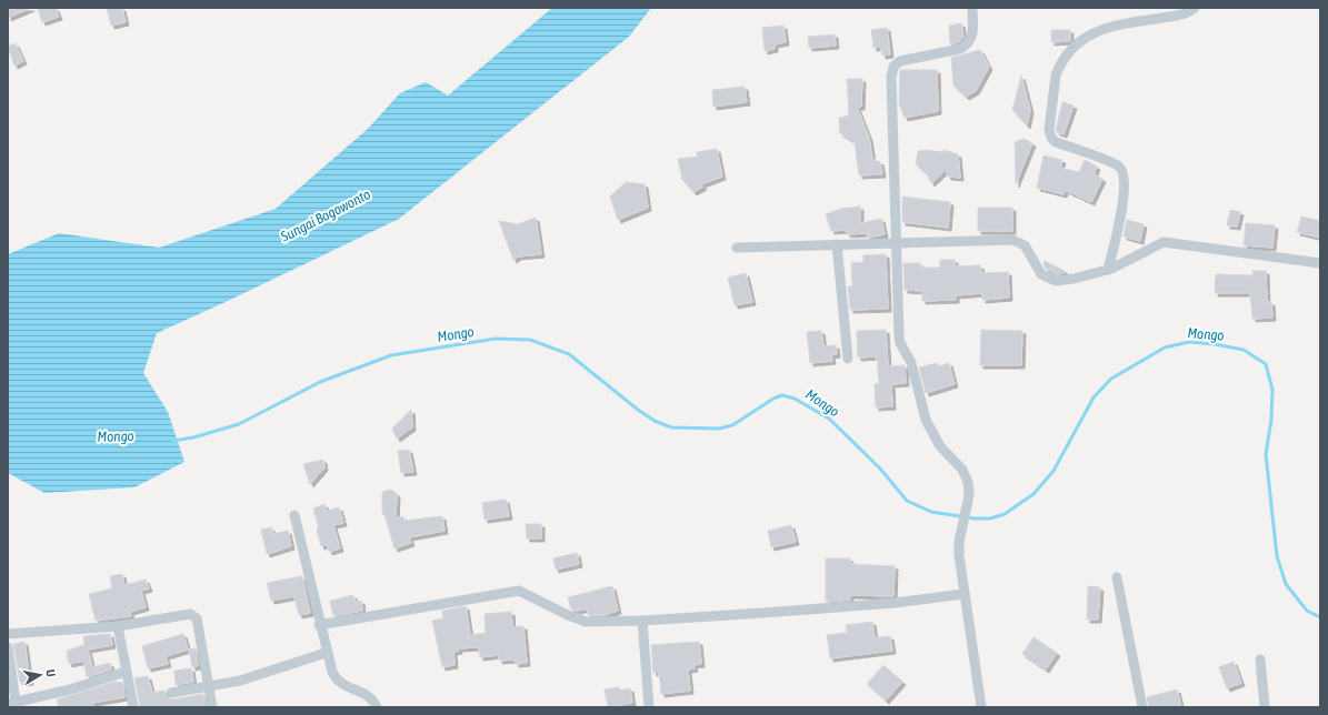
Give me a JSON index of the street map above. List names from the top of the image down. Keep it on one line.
{"water":["Sungai Bogowonto","Mongo"],"north":"right"}
